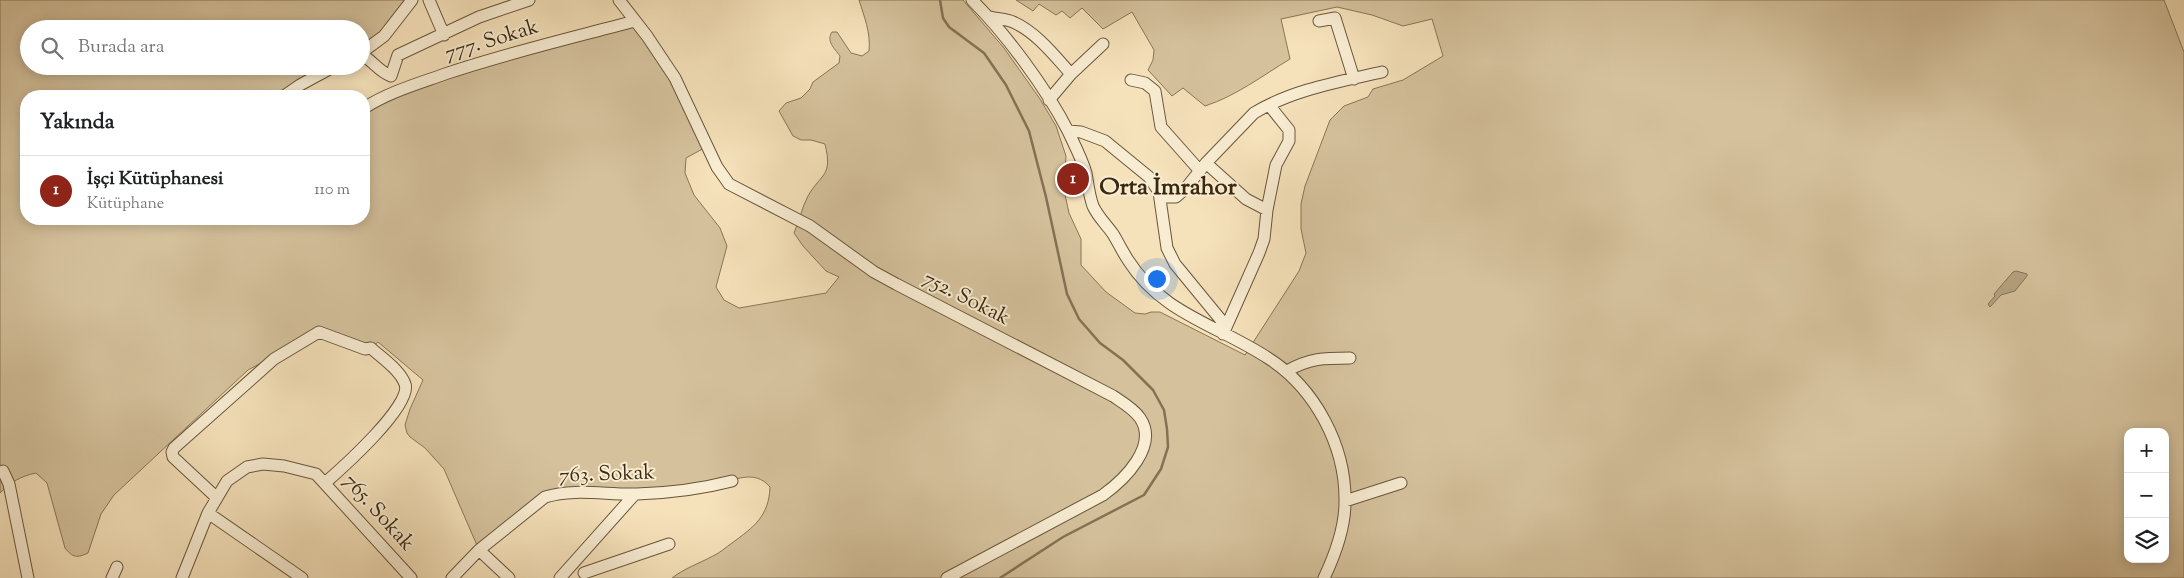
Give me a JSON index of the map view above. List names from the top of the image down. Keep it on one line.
{"streets":{"street":["777. Sokak","752. Sokak","763. Sokak","765. Sokak"]},"crossings":[["777. Sokak","752. Sokak"]],"districts":["Orta İmrahor"],"page":{"search":"Burada ara","heading":"Yakında","list":[{"mark":"1","name":"İşçi Kütüphanesi","note":"Kütüphane","value":"110 m"}],"pins":"1","map_buttons":["+","−"]}}
